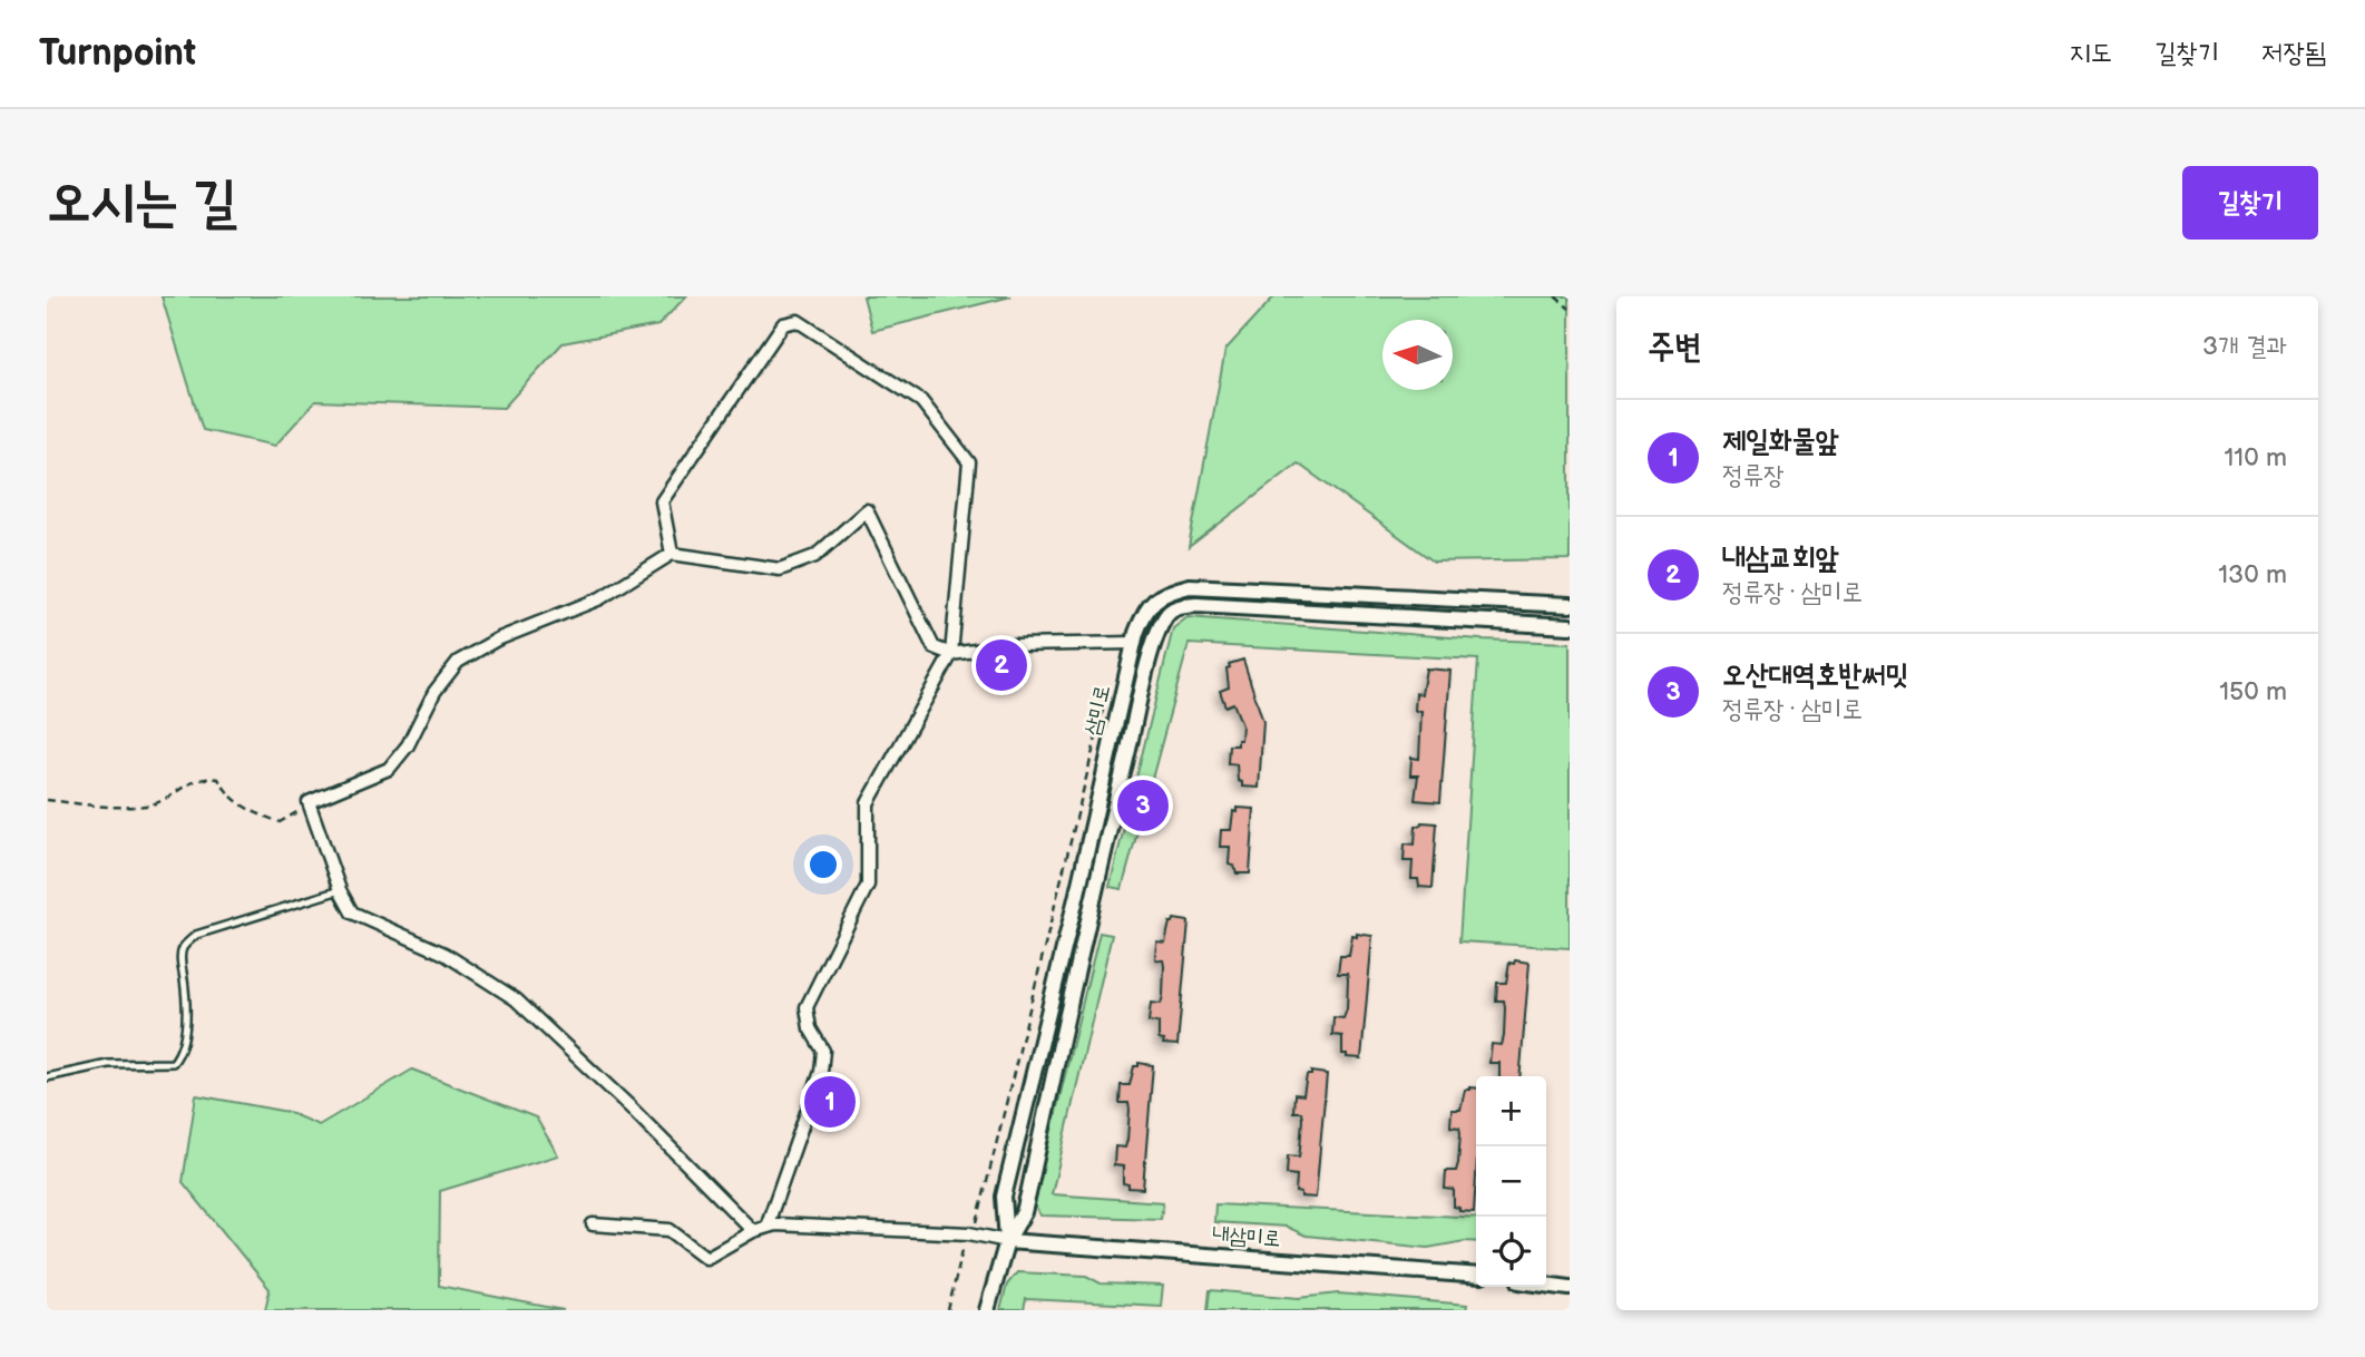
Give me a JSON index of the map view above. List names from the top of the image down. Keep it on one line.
{"streets":{"street":["삼미로","내삼미로"]},"crossings":[["삼미로","내삼미로"]],"north":"left","page":{"header":"Turnpoint","nav":["지도","길찾기","저장됨"],"buttons":"길찾기","title":"오시는 길","heading":["주변","3개 결과"],"list":[{"mark":"1","name":"제일화물앞","note":"정류장","value":"110 m"},{"mark":"2","name":"내삼교회앞","note":"정류장 · 삼미로","value":"130 m"},{"mark":"3","name":"오산대역호반써밋","note":"정류장 · 삼미로","value":"150 m"}],"pins":["2","3","1"],"map_buttons":["+","−"]}}
